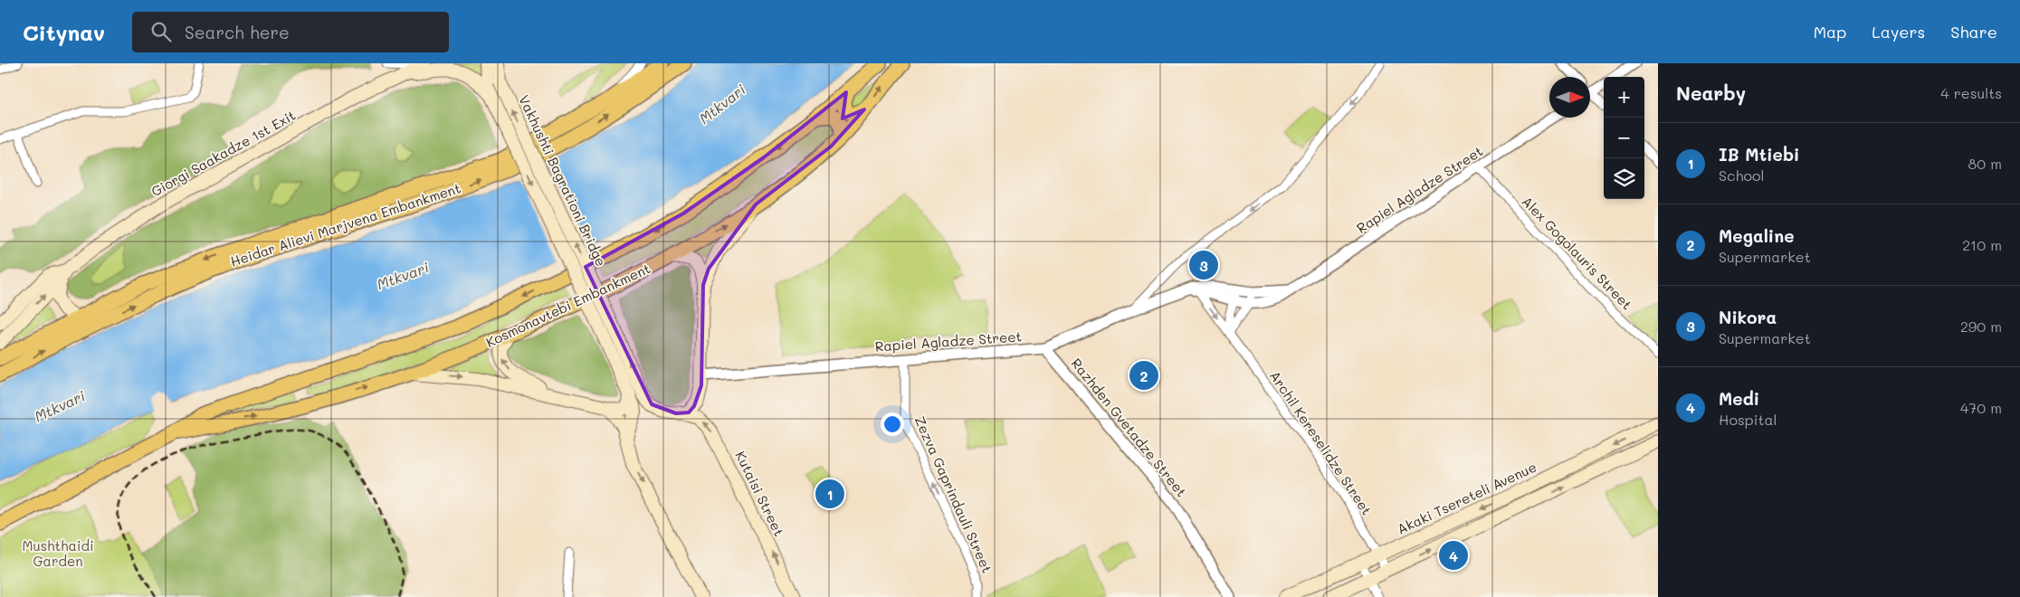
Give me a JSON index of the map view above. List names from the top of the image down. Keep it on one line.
{"streets":{"main road":["Giorgi Saakadze 1st Exit","Vakhushti Bagrationi Bridge","Heidar Alievi Marjvena Embankment","Kosmonavtebi Embankment","Kutaisi Street","Akaki Tsereteli Avenue"],"street":["Rapiel Agladze Street","Alex Gogolauris Street","Razhden Gvetadze Street","Archil Kereselidze Street","Zezva Gaprindauli Street"]},"crossings":[["Giorgi Saakadze 1st Exit","Vakhushti Bagrationi Bridge"],["Vakhushti Bagrationi Bridge","Kutaisi Street"],["Rapiel Agladze Street","Alex Gogolauris Street"],["Rapiel Agladze Street","Razhden Gvetadze Street"],["Rapiel Agladze Street","Archil Kereselidze Street"],["Rapiel Agladze Street","Zezva Gaprindauli Street"],["Archil Kereselidze Street","Akaki Tsereteli Avenue"]],"one_way":["Zezva Gaprindauli Street"],"water":["Mtkvari"],"parks":["Mushthaidi Garden"],"north":"right","page":{"header":"Citynav","search":"Search here","nav":["Map","Layers","Share"],"heading":["Nearby","4 results"],"map_buttons":["+","−"],"list":[{"mark":"1","name":"IB Mtiebi","note":"School","value":"80 m"},{"mark":"2","name":"Megaline","note":"Supermarket","value":"210 m"},{"mark":"3","name":"Nikora","note":"Supermarket","value":"290 m"},{"mark":"4","name":"Medi","note":"Hospital","value":"470 m"}],"pins":["3","2","1","4"]}}
